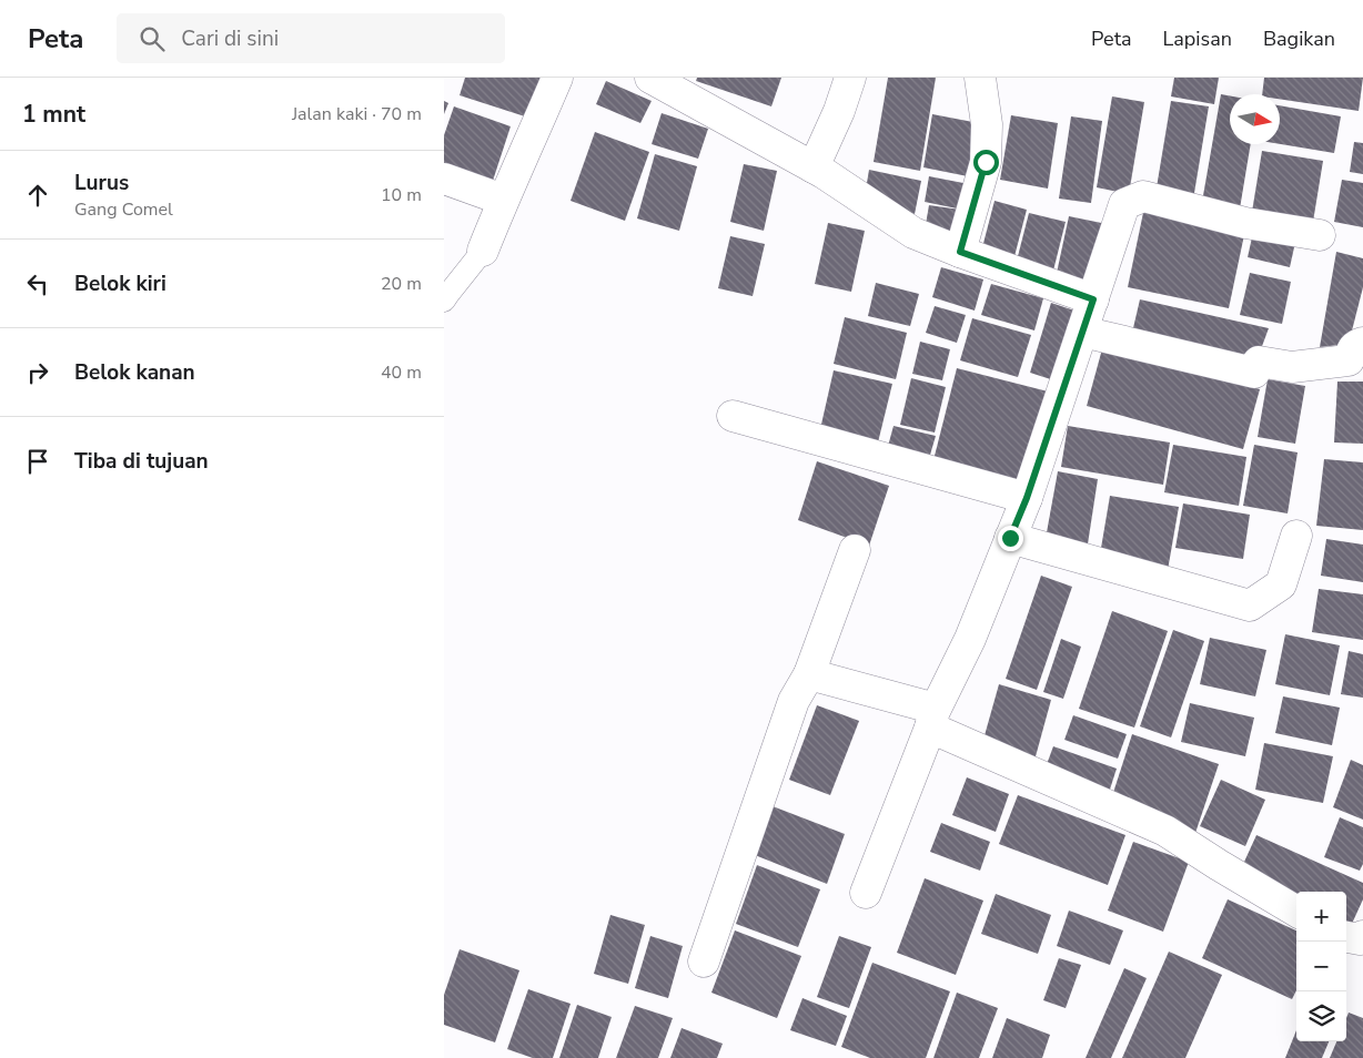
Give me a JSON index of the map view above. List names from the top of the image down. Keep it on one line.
{"north":"right","page":{"header":"Peta","search":"Cari di sini","nav":["Peta","Lapisan","Bagikan"],"heading":["1 mnt","Jalan kaki · 70 m"],"list":[["Lurus","Gang Comel","10 m"],["Belok kiri","20 m"],["Belok kanan","40 m"],"Tiba di tujuan"],"map_buttons":["+","−"]}}
